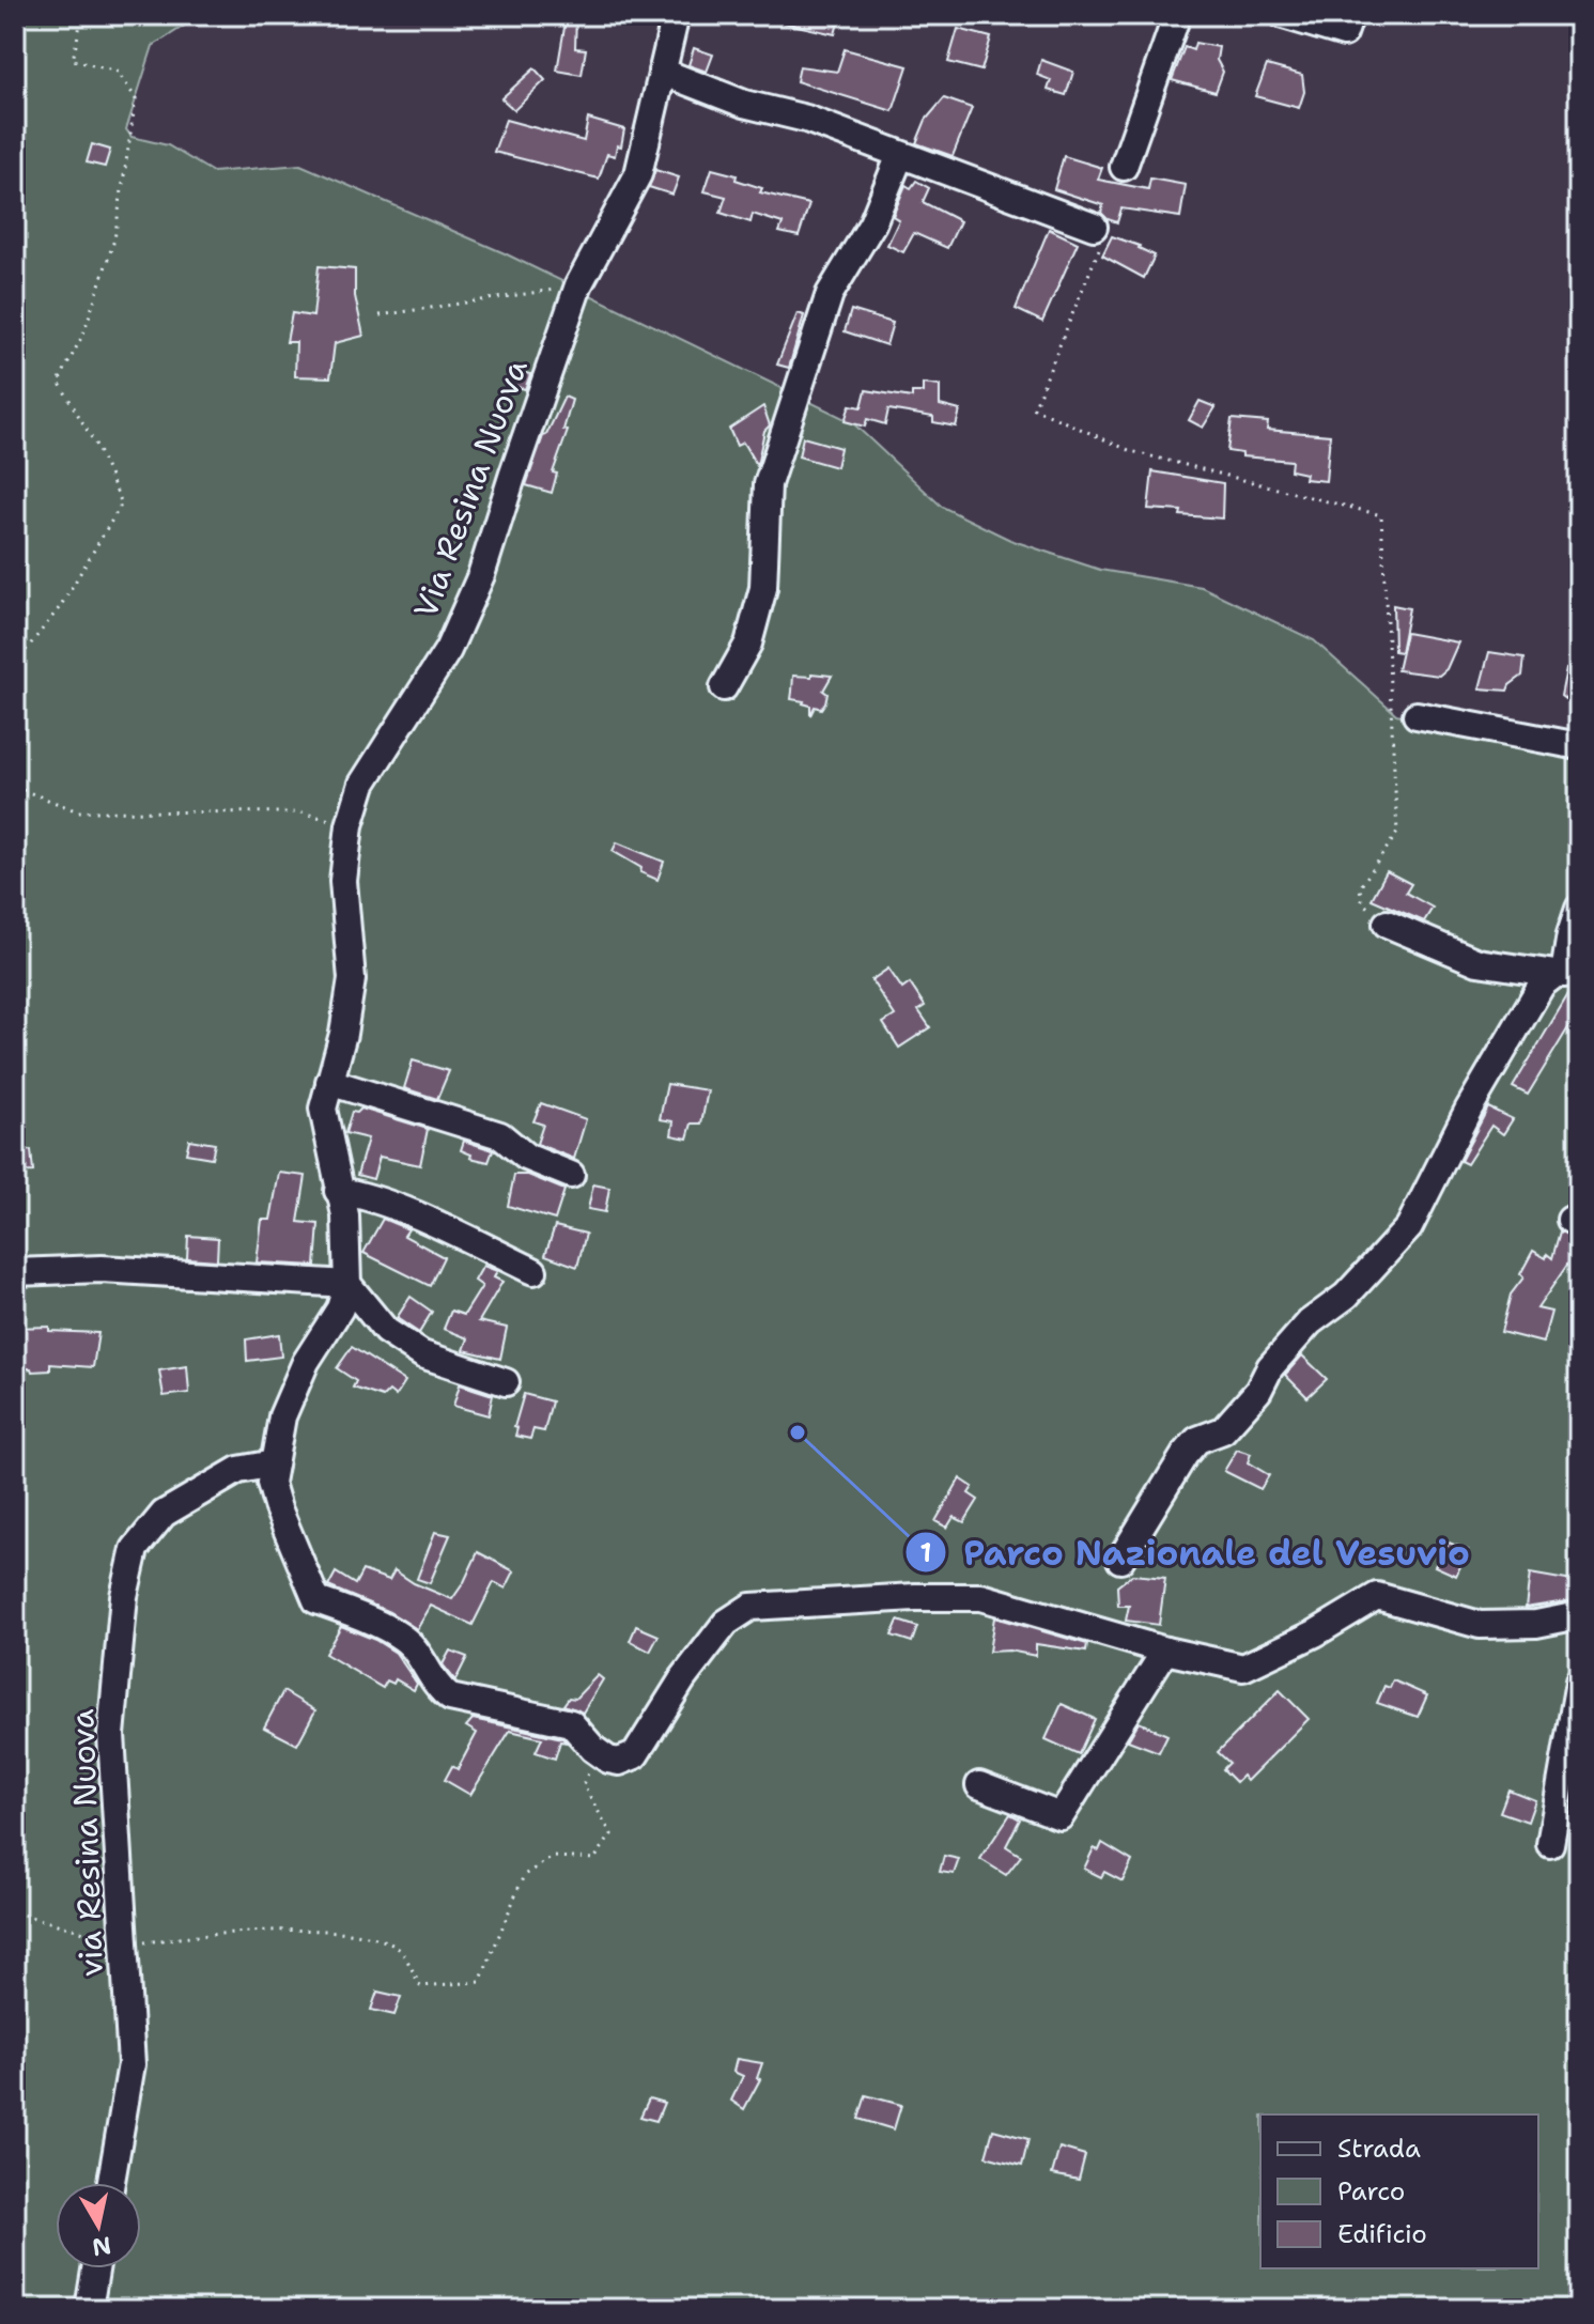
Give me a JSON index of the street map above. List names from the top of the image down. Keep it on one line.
{"streets":{"street":["Via Resina Nuova","via Resina Nuova"]},"crossings":[["Via Resina Nuova","via Resina Nuova"]],"places":["Parco Nazionale del Vesuvio"],"legend":["Strada","Parco","Edificio"],"north":"bottom"}
